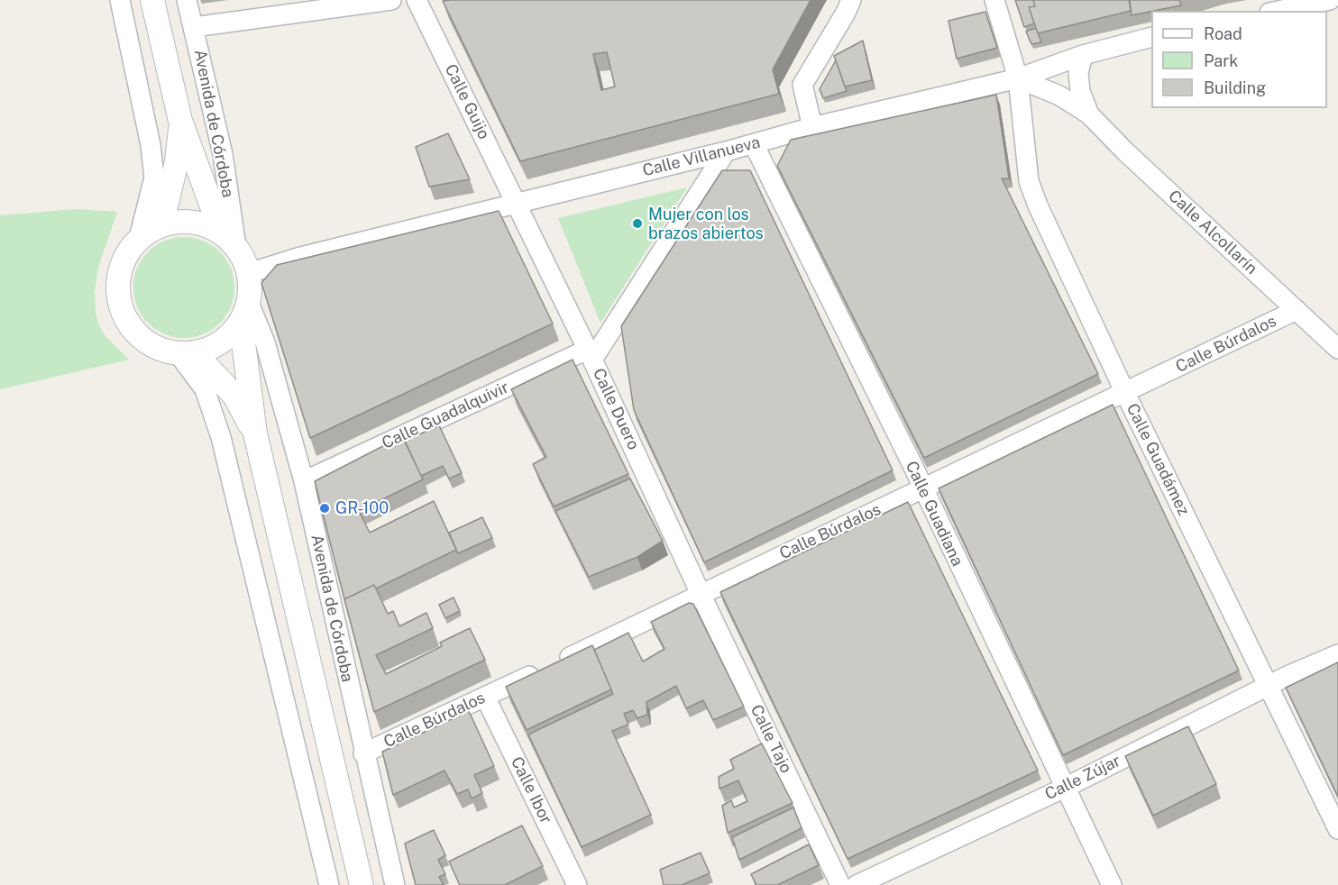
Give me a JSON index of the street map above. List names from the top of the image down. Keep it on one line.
{"streets":{"street":["Calle Guijo","Avenida de Córdoba","Calle Villanueva","Calle Alcollarín","Calle Búrdalos","Calle Duero","Calle Guadalquivir","Calle Guadámez","Calle Guadiana","Calle Tajo","Calle Zújar","Calle Ibor"]},"crossings":[["Calle Guijo","Calle Villanueva"],["Calle Guijo","Calle Duero"],["Calle Guijo","Calle Guadalquivir"],["Avenida de Córdoba","Calle Villanueva"],["Avenida de Córdoba","Calle Búrdalos"],["Avenida de Córdoba","Calle Guadalquivir"],["Calle Villanueva","Calle Alcollarín"],["Calle Villanueva","Calle Duero"],["Calle Villanueva","Calle Guadámez"],["Calle Villanueva","Calle Guadiana"],["Calle Alcollarín","Calle Búrdalos"],["Calle Alcollarín","Calle Guadámez"],["Calle Búrdalos","Calle Duero"],["Calle Búrdalos","Calle Guadámez"],["Calle Búrdalos","Calle Guadiana"],["Calle Búrdalos","Calle Tajo"],["Calle Búrdalos","Calle Ibor"],["Calle Duero","Calle Guadalquivir"],["Calle Duero","Calle Tajo"],["Calle Guadámez","Calle Zújar"],["Calle Guadiana","Calle Zújar"]],"places":["Mujer con los brazos abiertos","GR-100"],"legend":["Road","Park","Building"]}
